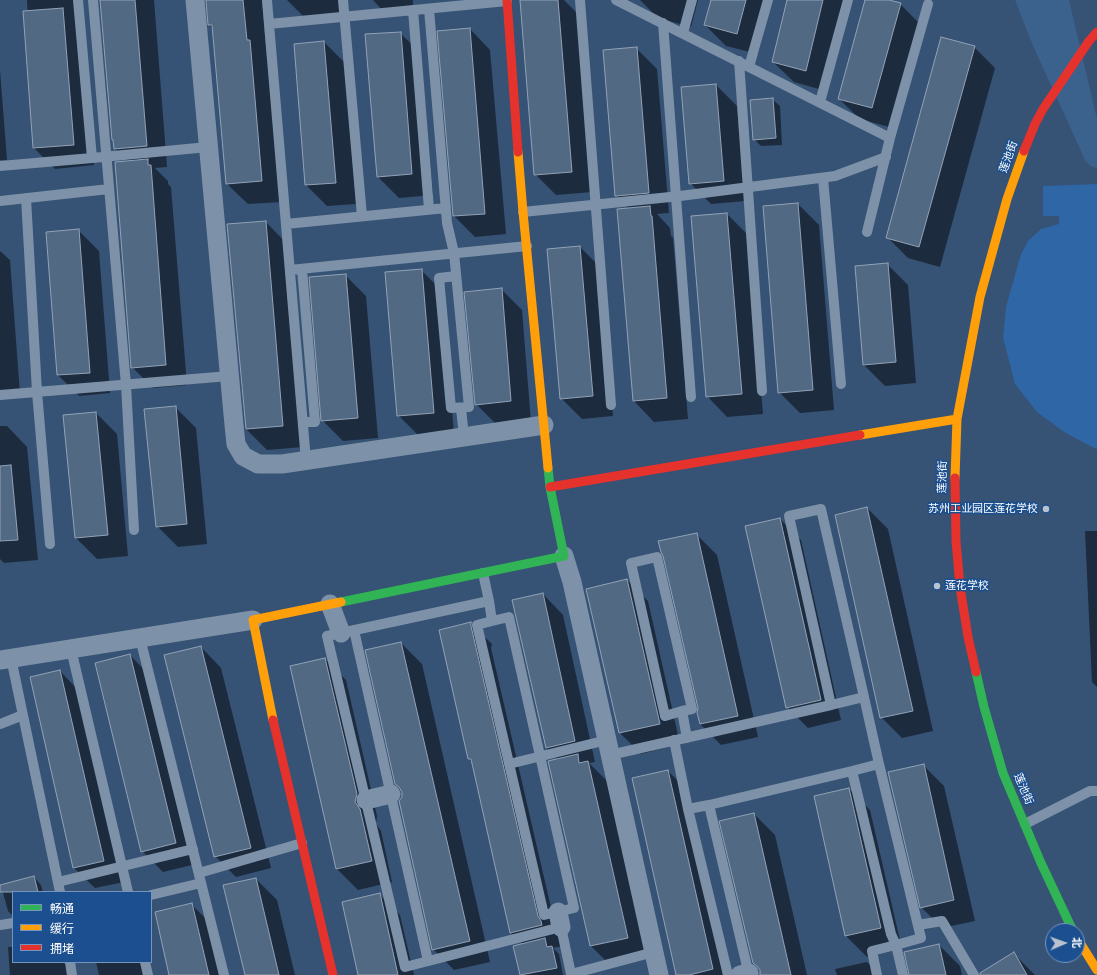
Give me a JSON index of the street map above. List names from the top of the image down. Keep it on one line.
{"streets":{"main road":["莲池街"]},"places":["苏州工业园区莲花学校","莲花学校"],"legend":["畅通","缓行","拥堵"],"north":"right"}
